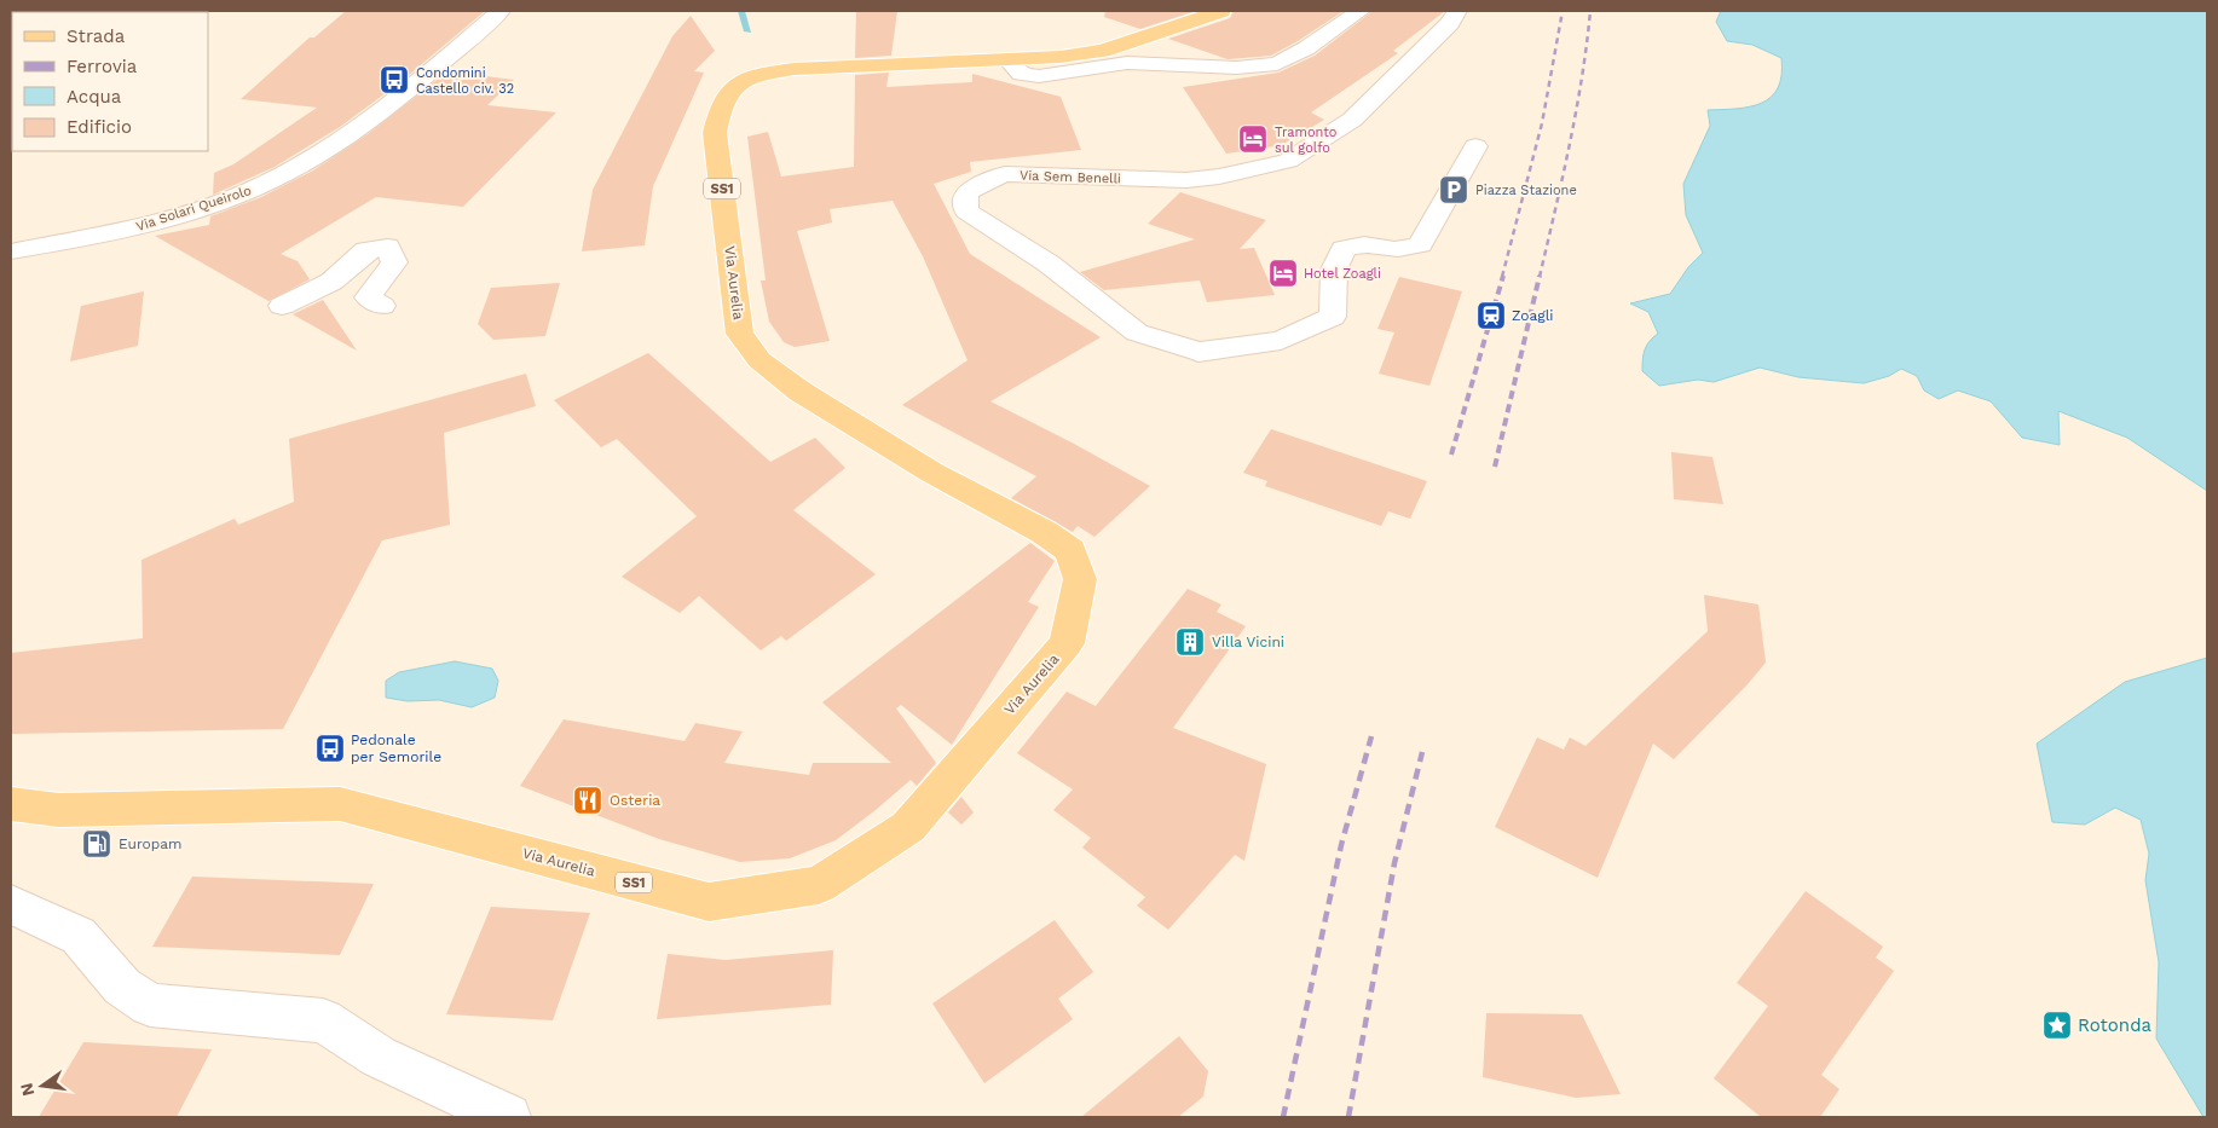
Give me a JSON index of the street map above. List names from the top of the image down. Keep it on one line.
{"streets":{"main road":["SS1","Via Aurelia"],"street":["Via Sem Benelli","Via Solari Queirolo"]},"places":{"bus stop":["Condomini Castello civ. 32","Pedonale per Semorile"],"hotel":["Tramonto sul golfo","Hotel Zoagli"],"parking":["Piazza Stazione"],"station":["Zoagli"],"building":["Villa Vicini"],"restaurant":["Osteria"],"fuel station":["Europam"],"place":["Rotonda"]},"legend":["Strada","Ferrovia","Acqua","Edificio"],"north":"left"}
